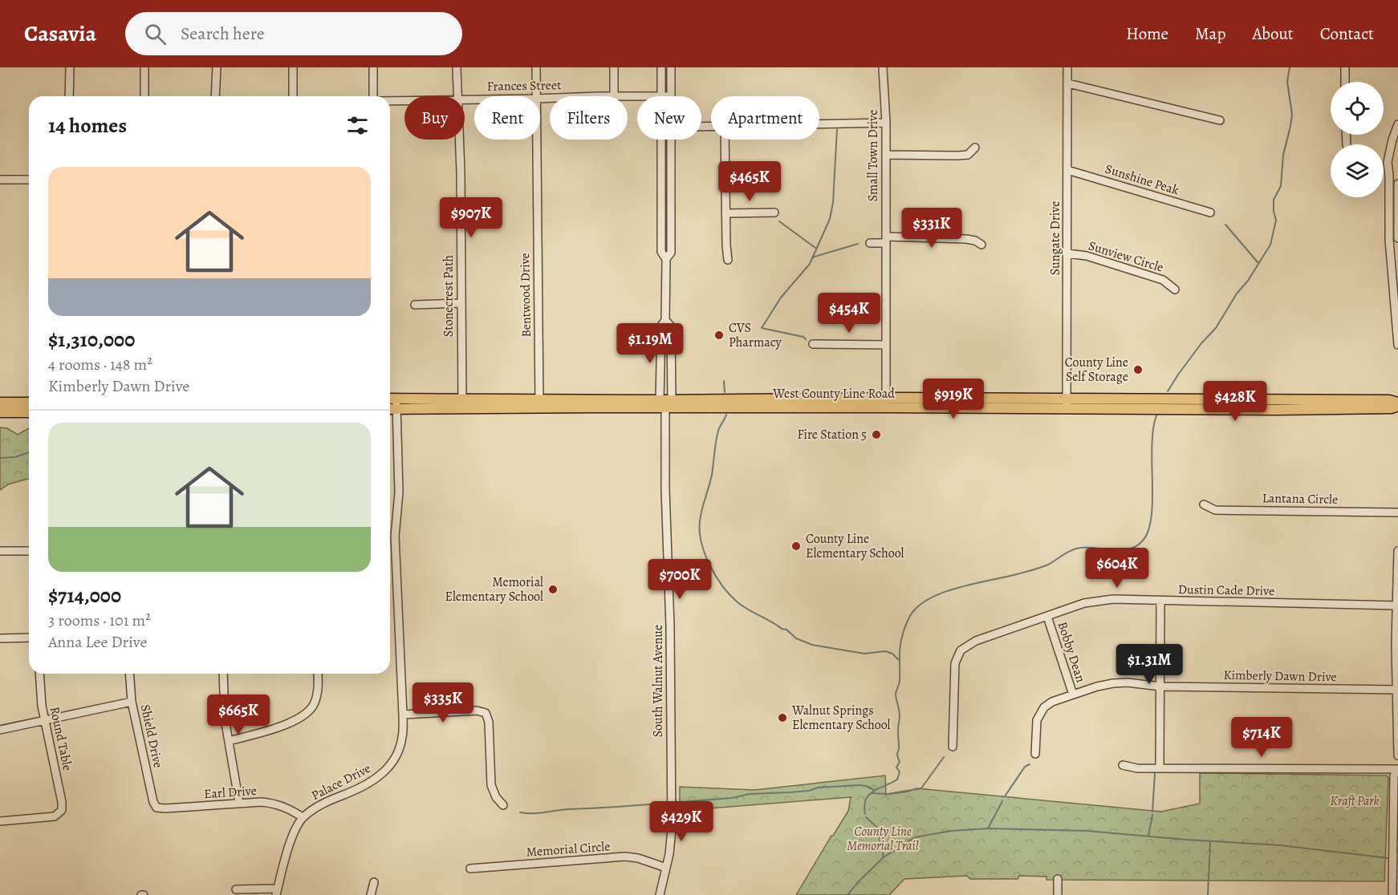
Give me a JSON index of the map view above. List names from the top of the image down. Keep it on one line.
{"streets":{"main road":["West County Line Road"],"street":["Frances Street","Small Town Drive","Sunshine Peak","Sungate Drive","Sunview Circle","Bentwood Drive","Stonecrest Path","Lantana Circle","Dustin Cade Drive","Bobby Dean","Kimberly Dawn Drive","South Walnut Avenue","Shield Drive","Round Table","Palace Drive","Earl Drive","Memorial Circle"]},"crossings":[["Frances Street","South Walnut Avenue"],["Small Town Drive","West County Line Road"],["Sunshine Peak","Sungate Drive"],["Sungate Drive","Sunview Circle"],["Sungate Drive","West County Line Road"],["Bentwood Drive","West County Line Road"],["Stonecrest Path","West County Line Road"],["West County Line Road","South Walnut Avenue"],["West County Line Road","Palace Drive"],["Dustin Cade Drive","Bobby Dean"],["Bobby Dean","Kimberly Dawn Drive"],["South Walnut Avenue","Memorial Circle"],["Shield Drive","Earl Drive"],["Palace Drive","Earl Drive"]],"parks":["Kraft Park","County Line Memorial Trail"],"places":["CVS Pharmacy","County Line Self Storage","Fire Station 5","County Line Elementary School","Memorial Elementary School","Walnut Springs Elementary School"],"page":{"header":"Casavia","search":"Search here","nav":["Home","Map","About","Contact"],"chip":["Buy","Rent","Filters","New","Apartment"],"heading":"14 homes","list":[{"name":"$1,310,000","note":"4 rooms · 148 m² · Kimberly Dawn Drive"},{"name":"$714,000","note":"3 rooms · 101 m² · Anna Lee Drive"}],"price":["$465K","$907K","$331K","$454K","$1.19M","$919K","$428K","$604K","$700K","$1.31M","$335K","$665K","$714K","$429K"]}}
